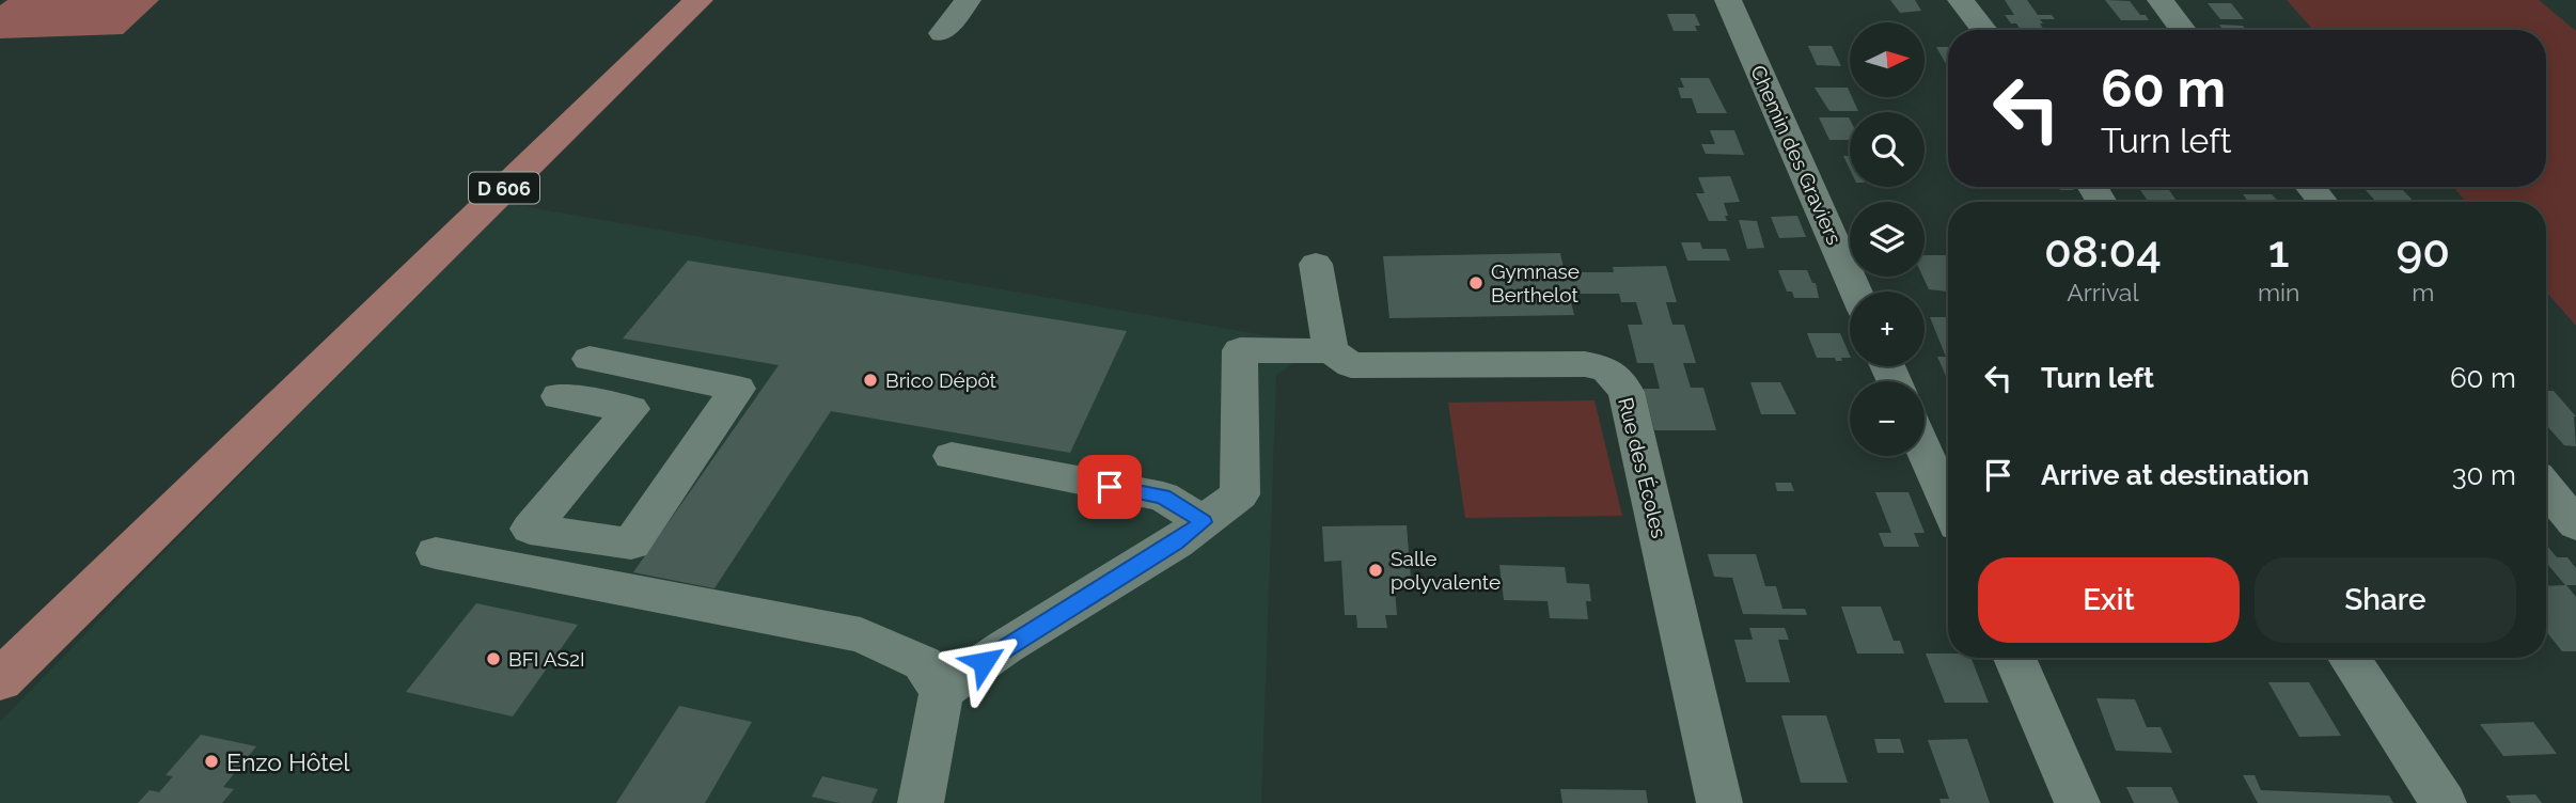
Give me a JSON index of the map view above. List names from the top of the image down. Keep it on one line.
{"streets":{"main road":["D 606"],"street":["Chemin des Graviers","Rue des Écoles"]},"places":["Gymnase Berthelot","Brico Dépôt","Salle polyvalente","BFI AS2I","Enzo Hôtel"],"north":"right","page":{"map_buttons":["+","−"],"turn":["60 m","Turn left"],"eta":["08:04","Arrival","1","min","90","m"],"list":[{"name":"Turn left","value":"60 m"},{"name":"Arrive at destination","value":"30 m"}],"buttons":["Exit","Share"]}}
